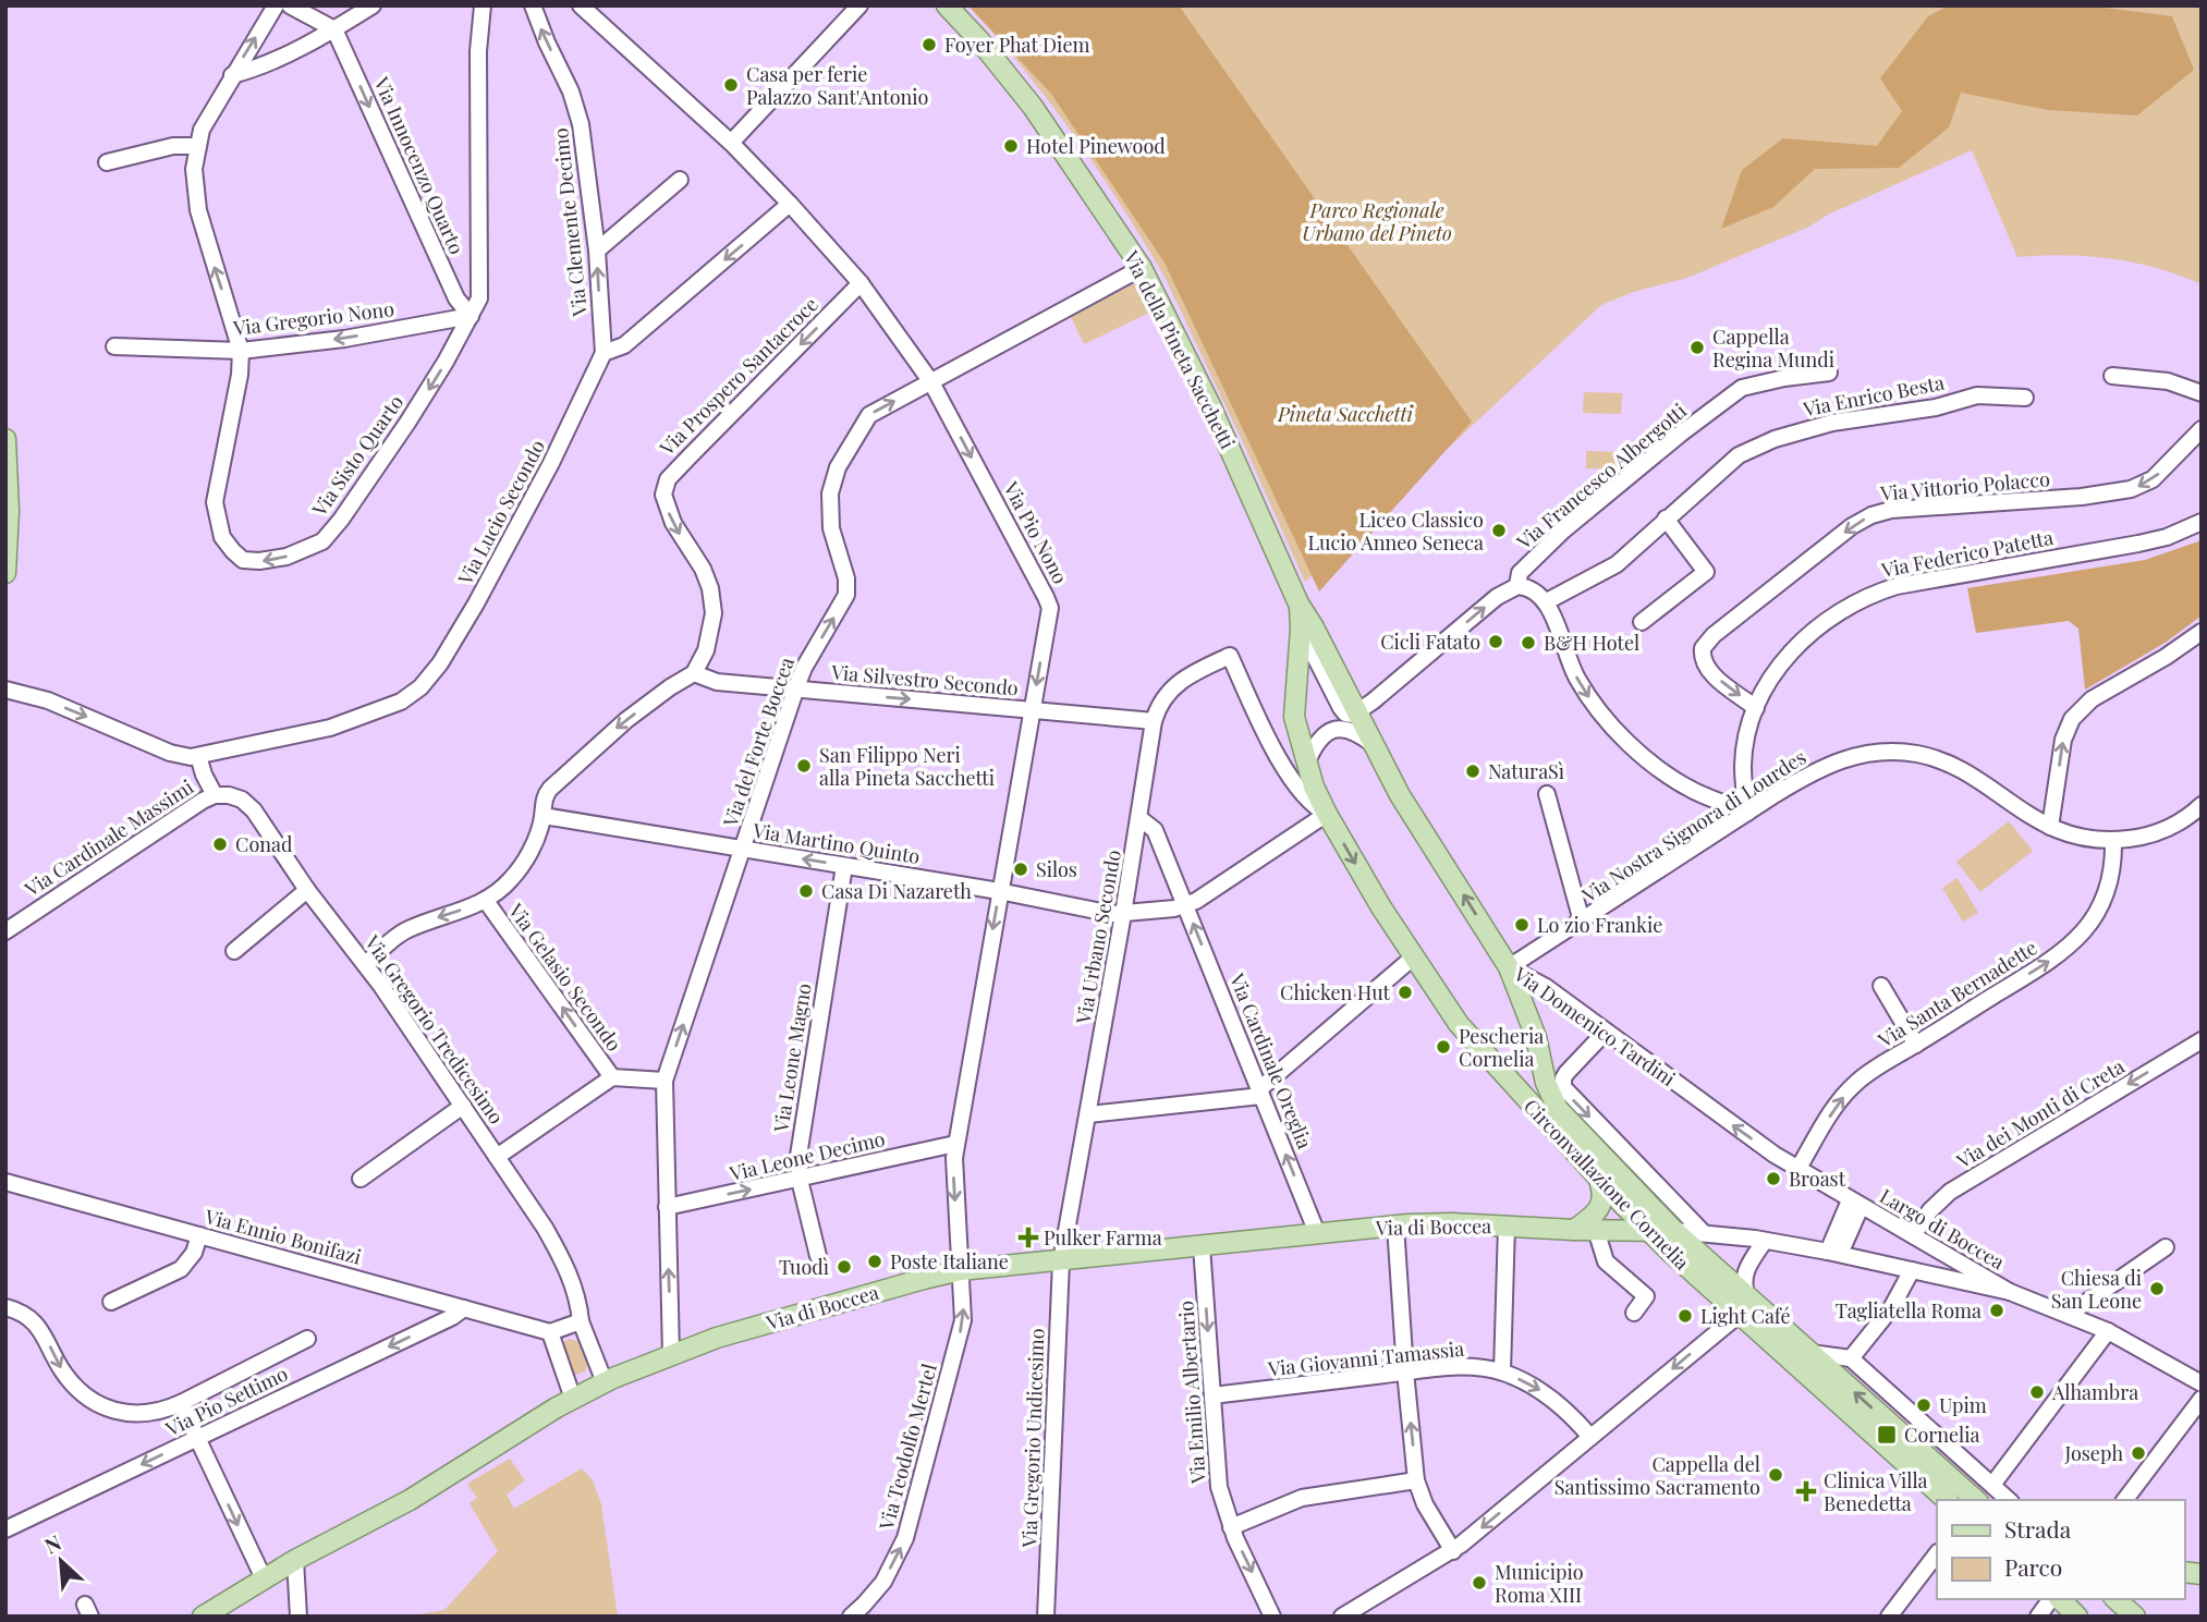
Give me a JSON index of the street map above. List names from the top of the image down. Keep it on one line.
{"streets":{"main road":["Via della Pineta Sacchetti","Via Domenico Tardini","Circonvallazione Cornelia","Via di Boccea"],"street":["Via Innocenzo Quarto","Via Clemente Decimo","Via Gregorio Nono","Via Prospero Santacroce","Via Enrico Besta","Via Sisto Quarto","Via Francesco Albergotti","Via Vittorio Polacco","Via Lucio Secondo","Via Pio Nono","Via Federico Patetta","Via Silvestro Secondo","Via del Forte Boccea","Via Nostra Signora di Lourdes","Via Cardinale Massimi","Via Martino Quinto","Via Urbano Secondo","Via Gelasio Secondo","Via Santa Bernadette","Via Gregorio Tredicesimo","Via Leone Magno","Via Cardinale Oreglia","Via dei Monti di Creta","Via Leone Decimo","Largo di Boccea","Via Ennio Bonifazi","Via Giovanni Tamassia","Via Emilio Albertario","Via Pio Settimo","Via Gregorio Undicesimo","Via Teodolfo Mertel"]},"crossings":[["Via Innocenzo Quarto","Via Gregorio Nono"],["Via Innocenzo Quarto","Via Sisto Quarto"],["Via Clemente Decimo","Via Lucio Secondo"],["Via Gregorio Nono","Via Sisto Quarto"],["Via della Pineta Sacchetti","Via del Forte Boccea"],["Via della Pineta Sacchetti","Via Domenico Tardini"],["Via della Pineta Sacchetti","Circonvallazione Cornelia"],["Via Prospero Santacroce","Via Pio Nono"],["Via Prospero Santacroce","Via Silvestro Secondo"],["Via Francesco Albergotti","Via Domenico Tardini"],["Via Vittorio Polacco","Via Federico Patetta"],["Via Pio Nono","Via Silvestro Secondo"],["Via Pio Nono","Via del Forte Boccea"],["Via Pio Nono","Via Martino Quinto"],["Via Pio Nono","Via Leone Decimo"],["Via Pio Nono","Via di Boccea"],["Via Pio Nono","Via Teodolfo Mertel"],["Via Federico Patetta","Via Nostra Signora di Lourdes"],["Via Silvestro Secondo","Via del Forte Boccea"],["Via Silvestro Secondo","Via Urbano Secondo"],["Via del Forte Boccea","Via Martino Quinto"],["Via del Forte Boccea","Via Leone Decimo"],["Via del Forte Boccea","Via di Boccea"],["Via Nostra Signora di Lourdes","Via Santa Bernadette"],["Via Nostra Signora di Lourdes","Via Domenico Tardini"],["Via Nostra Signora di Lourdes","Circonvallazione Cornelia"],["Via Cardinale Massimi","Via Gregorio Tredicesimo"],["Via Martino Quinto","Via Urbano Secondo"],["Via Martino Quinto","Via Leone Magno"],["Via Martino Quinto","Via Cardinale Oreglia"],["Via Urbano Secondo","Via Cardinale Oreglia"],["Via Urbano Secondo","Circonvallazione Cornelia"],["Via Urbano Secondo","Via di Boccea"],["Via Urbano Secondo","Via Gregorio Undicesimo"],["Via Santa Bernadette","Via Domenico Tardini"],["Via Domenico Tardini","Circonvallazione Cornelia"],["Via Domenico Tardini","Largo di Boccea"],["Via Gregorio Tredicesimo","Via di Boccea"],["Via Leone Magno","Via Leone Decimo"],["Via Cardinale Oreglia","Via di Boccea"],["Via dei Monti di Creta","Largo di Boccea"],["Circonvallazione Cornelia","Via di Boccea"],["Via di Boccea","Via Emilio Albertario"],["Via di Boccea","Via Gregorio Undicesimo"],["Via di Boccea","Via Teodolfo Mertel"],["Via Ennio Bonifazi","Via Pio Settimo"],["Via Giovanni Tamassia","Via Emilio Albertario"]],"one_way":["Via Innocenzo Quarto","Via Clemente Decimo","Via Gregorio Nono","Via Prospero Santacroce","Via Vittorio Polacco","Via Pio Nono","Via Silvestro Secondo","Via del Forte Boccea","Via Gelasio Secondo","Via Santa Bernadette","Via Domenico Tardini","Via Cardinale Oreglia","Via dei Monti di Creta","Via Leone Decimo","Via Emilio Albertario","Via Pio Settimo","Via Teodolfo Mertel"],"parks":["Parco Regionale Urbano del Pineto","Pineta Sacchetti"],"places":{"other":["Foyer Phat Diem","Casa per ferie Palazzo Sant'Antonio","Hotel Pinewood","Cappella Regina Mundi","Liceo Classico Lucio Anneo Seneca","Cicli Fatato","B&H Hotel","San Filippo Neri alla Pineta Sacchetti","NaturaSì","Conad","Silos","Casa Di Nazareth","Lo zio Frankie","Chicken Hut","Pescheria Cornelia","Broast","Poste Italiane","Tuodì","Chiesa di San Leone","Tagliatella Roma","Light Café","Alhambra","Upim","Joseph","Cappella del Santissimo Sacramento","Municipio Roma XIII"],"health":["Pulker Farma","Clinica Villa Benedetta"],"transit":["Cornelia"]},"legend":["Strada","Parco"],"north":"top left"}
